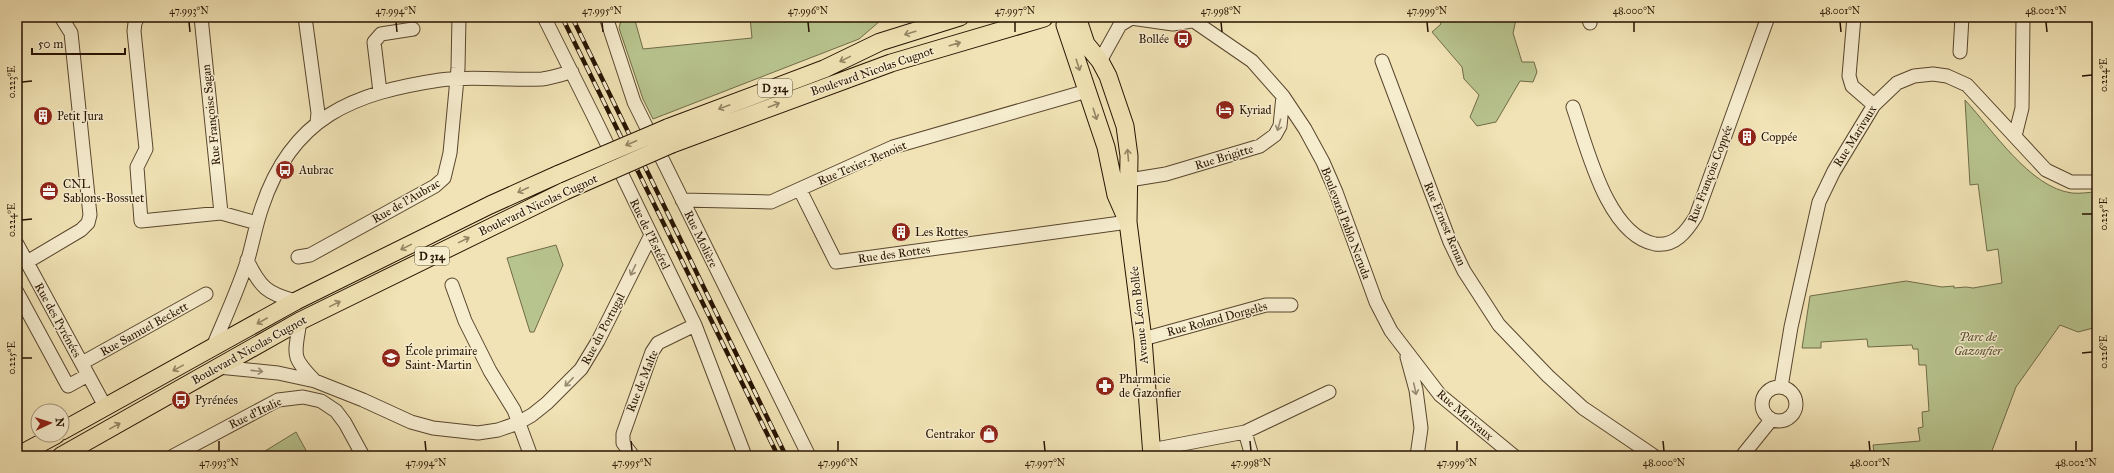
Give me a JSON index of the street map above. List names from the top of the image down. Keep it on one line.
{"streets":{"main road":["Boulevard Nicolas Cugnot","D 314","Avenue Léon Bollée"],"street":["Rue Françoise Sagan","Rue Marivaux","Rue Brigitte","Rue Texier-Benoist","Rue François Coppée","Rue de l'Aubrac","Boulevard Pablo Neruda","Rue Ernest Renan","Rue de l'Estérel","Rue Molière","Rue des Rottes","Rue Roland Dorgelès","Rue des Pyrénées","Rue Samuel Beckett","Rue du Portugal","Rue de Malte","Rue d'Italie"]},"crossings":[["Boulevard Nicolas Cugnot","Rue des Pyrénées"],["Boulevard Nicolas Cugnot","Rue du Portugal"],["Rue Marivaux","Boulevard Pablo Neruda"],["Rue Brigitte","Boulevard Pablo Neruda"],["Rue Brigitte","Avenue Léon Bollée"],["Rue Texier-Benoist","Rue Molière"],["Rue Texier-Benoist","Rue des Rottes"],["Rue Texier-Benoist","Avenue Léon Bollée"],["Boulevard Pablo Neruda","Avenue Léon Bollée"],["Rue de l'Estérel","Rue du Portugal"],["Rue de l'Estérel","Rue de Malte"],["Rue des Rottes","Avenue Léon Bollée"],["Avenue Léon Bollée","Rue Roland Dorgelès"],["Rue des Pyrénées","Rue Samuel Beckett"]],"one_way":["Rue Brigitte"],"parks":["Parc de Gazonfier"],"places":{"bus stop":["Bollée","Aubrac","Pyrénées"],"hotel":["Kyriad"],"building":["Petit Jura","Coppée","Les Rottes"],"office":["CNL Sablons-Bossuet"],"school or university":["École primaire Saint-Martin"],"pharmacy":["Pharmacie de Gazonfier"],"shop":["Centrakor"]},"scale_bar":"50 m","north":"right","coordinates":["47.993°N","47.994°N","47.995°N","47.996°N","47.997°N","47.998°N","47.999°N","48.000°N","48.001°N","48.002°N","0.224°E","0.223°E","0.225°E","0.226°E"]}
